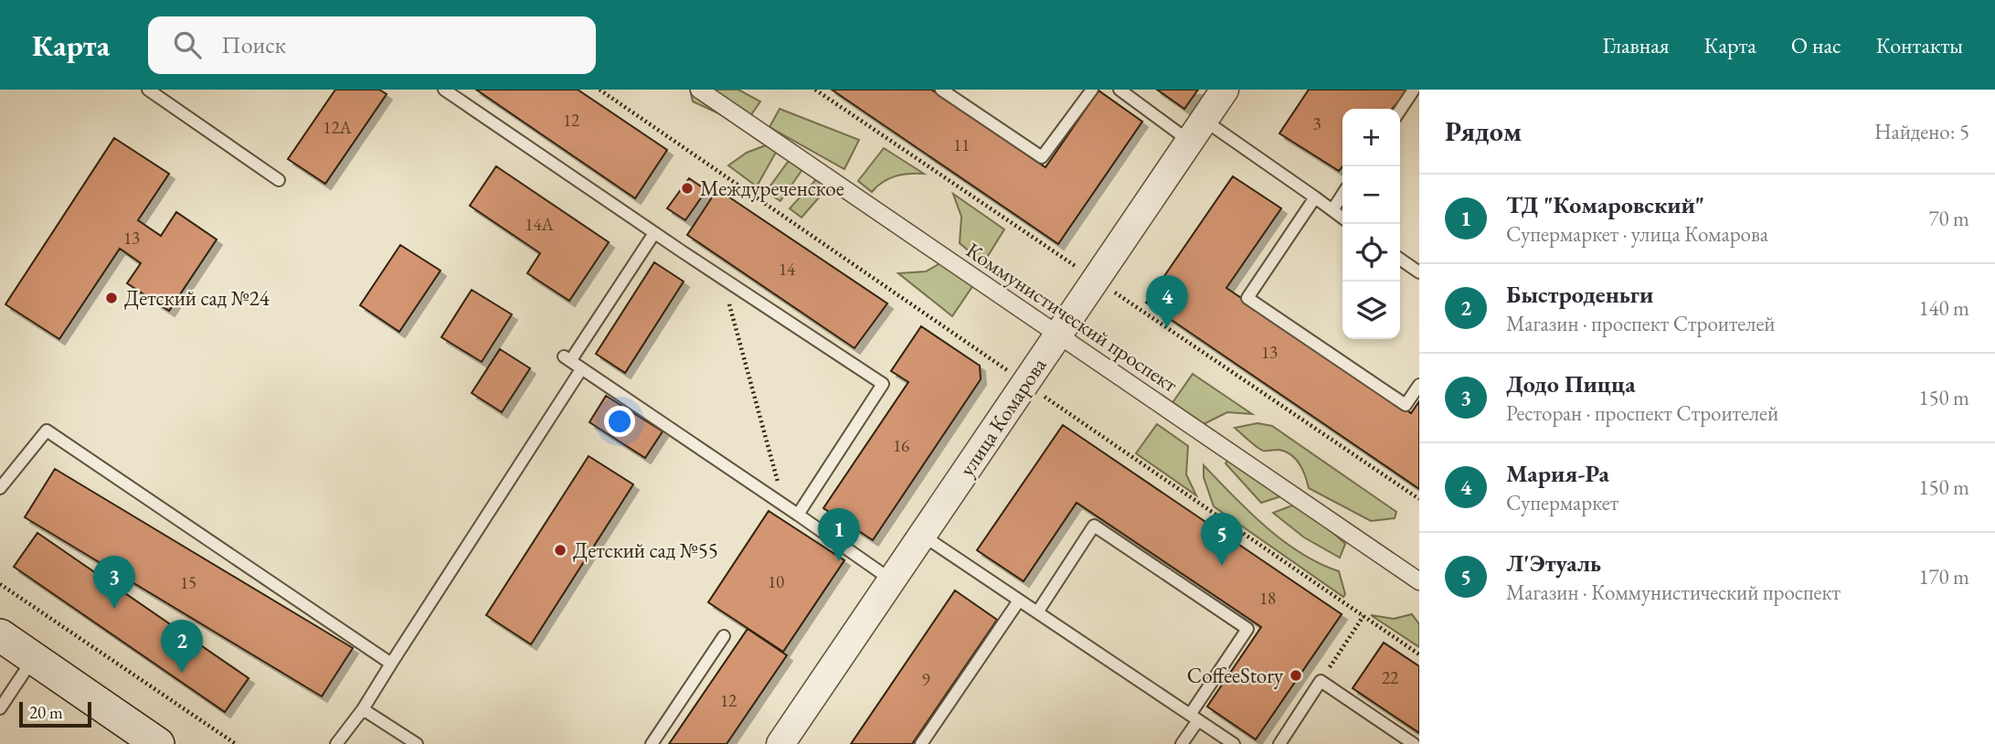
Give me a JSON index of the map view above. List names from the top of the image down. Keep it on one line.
{"streets":{"street":["Коммунистический проспект","улица Комарова"]},"crossings":[["Коммунистический проспект","улица Комарова"]],"places":["Междуреченское","Детский сад №24","Детский сад №55","CoffeeStory"],"house_numbers":["12","3","12А","11","14А","13","14","13","16","10","15","18","22","9","12"],"scale_bar":"20 m","page":{"header":"Карта","search":"Поиск","nav":["Главная","Карта","О нас","Контакты"],"heading":["Рядом","Найдено: 5"],"map_buttons":["+","−"],"list":[{"mark":"1","name":"ТД \"Комаровский\"","note":"Супермаркет · улица Комарова","value":"70 m"},{"mark":"2","name":"Быстроденьги","note":"Магазин · проспект Строителей","value":"140 m"},{"mark":"3","name":"Додо Пицца","note":"Ресторан · проспект Строителей","value":"150 m"},{"mark":"4","name":"Мария-Ра","note":"Супермаркет","value":"150 m"},{"mark":"5","name":"Л'Этуаль","note":"Магазин · Коммунистический проспект","value":"170 m"}],"pins":["4","1","5","3","2"],"scale":"20 m"}}
